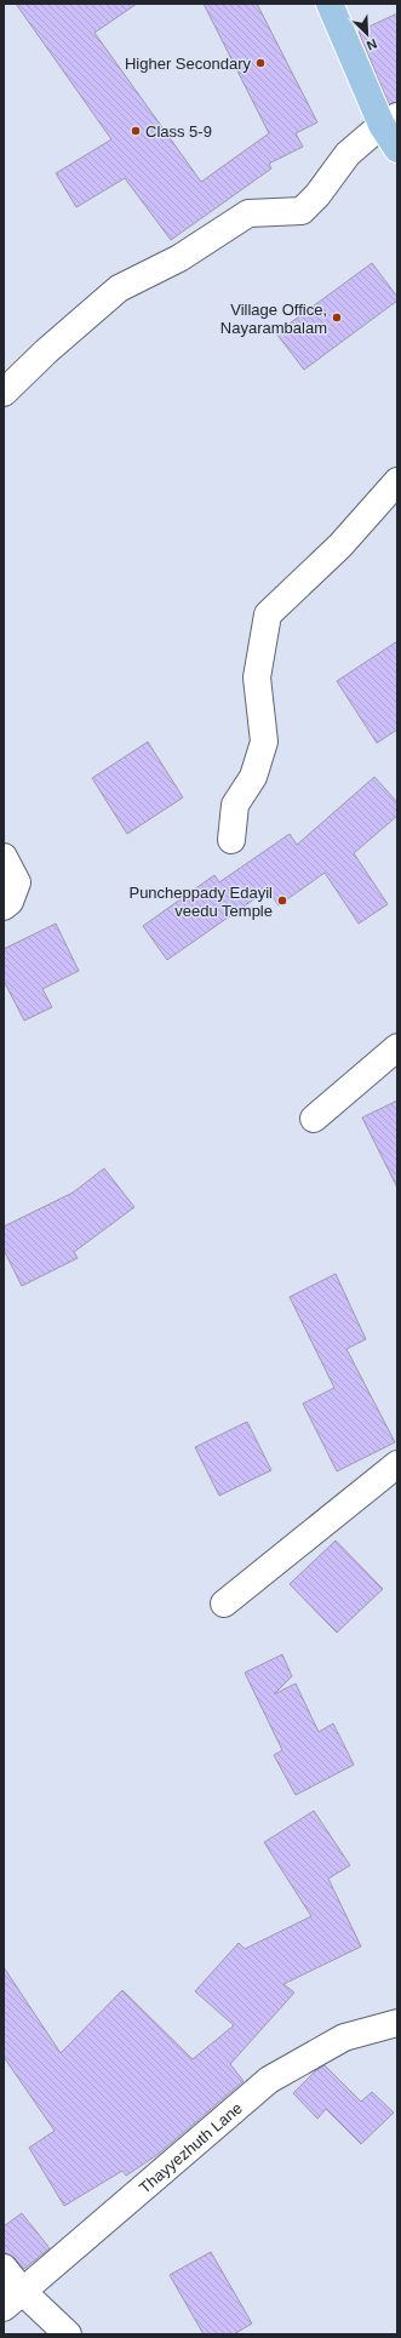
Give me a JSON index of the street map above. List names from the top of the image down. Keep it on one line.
{"streets":{"street":["Thayyezhuth Lane"]},"places":["Higher Secondary","Class 5-9","Village Office, Nayarambalam","Puncheppady Edayil veedu Temple"],"north":"bottom right"}
